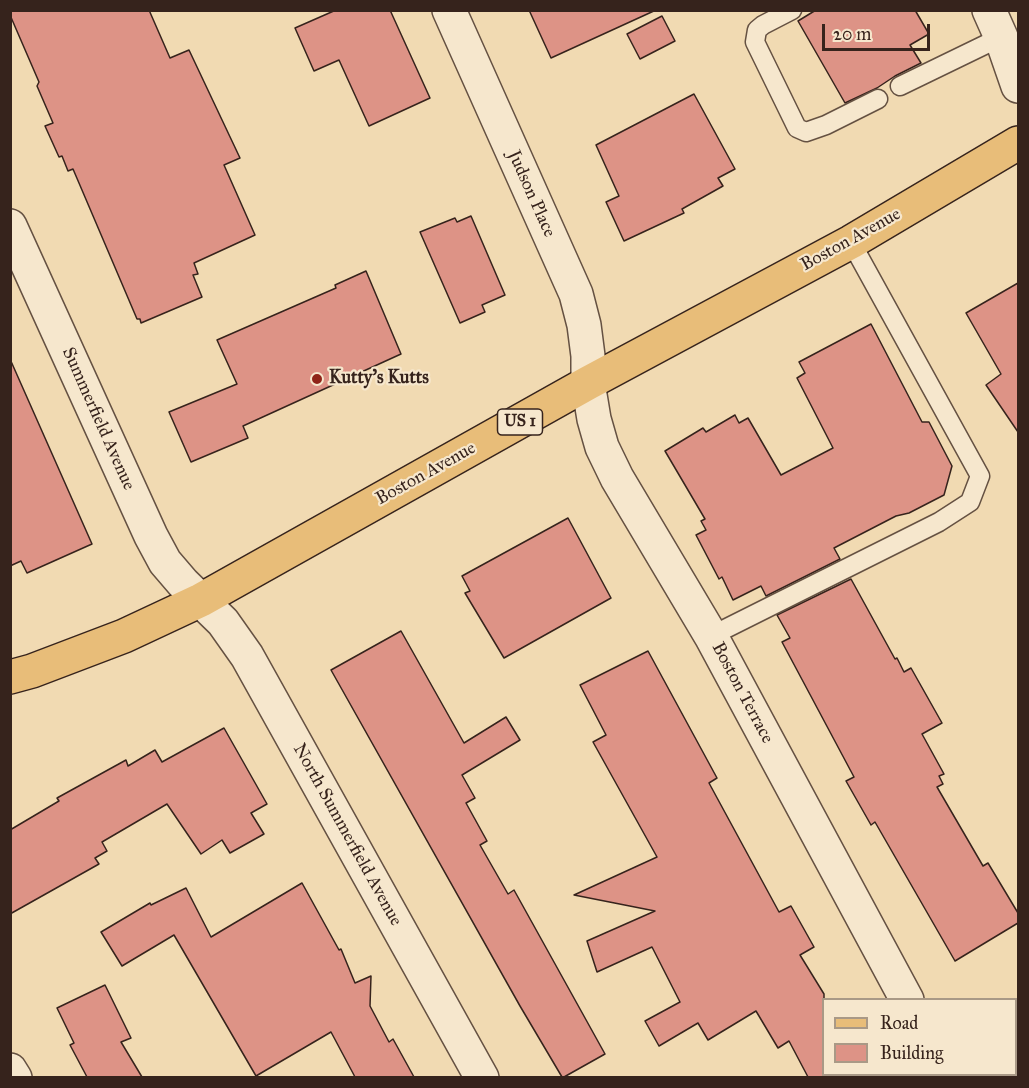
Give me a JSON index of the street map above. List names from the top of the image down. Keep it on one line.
{"streets":{"main road":["Boston Avenue","US 1"],"street":["Judson Place","Summerfield Avenue","Boston Terrace","North Summerfield Avenue"]},"crossings":[["Judson Place","Boston Avenue"],["Judson Place","Boston Terrace"],["Boston Avenue","Summerfield Avenue"],["Boston Avenue","Boston Terrace"],["Boston Avenue","North Summerfield Avenue"],["Summerfield Avenue","North Summerfield Avenue"]],"places":["Kutty's Kutts"],"legend":["Road","Building"],"scale_bar":"20 m"}
